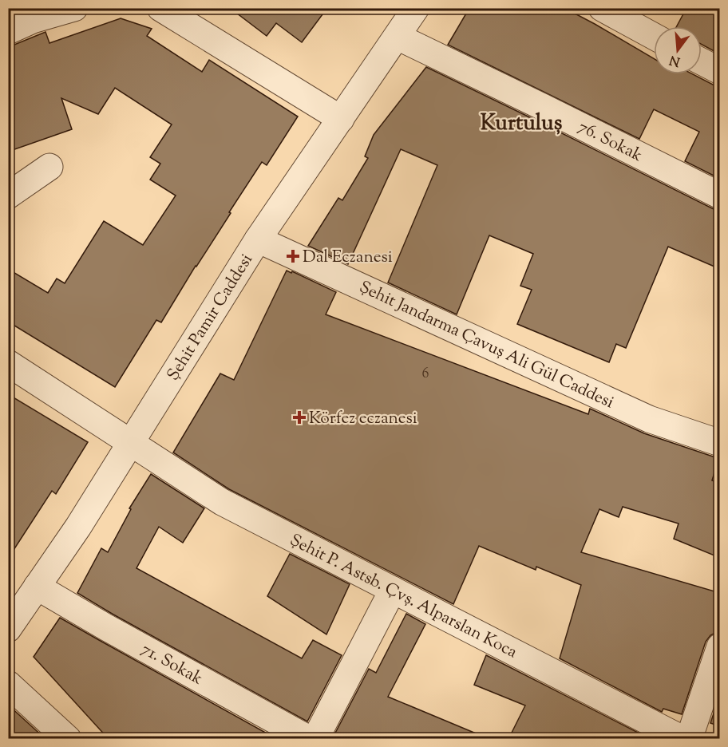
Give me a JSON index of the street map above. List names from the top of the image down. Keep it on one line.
{"streets":{"street":["76. Sokak","Şehit Pamir Caddesi","Şehit Jandarma Çavuş Ali Gül Caddesi","Şehit P. Astsb. Çvş. Alparslan Koca","71. Sokak"]},"crossings":[["76. Sokak","Şehit Pamir Caddesi"],["Şehit Pamir Caddesi","Şehit Jandarma Çavuş Ali Gül Caddesi"],["Şehit Pamir Caddesi","Şehit P. Astsb. Çvş. Alparslan Koca"],["Şehit Pamir Caddesi","71. Sokak"]],"districts":["Kurtuluş"],"places":{"health":["Dal Eczanesi","Körfez eczanesi"]},"house_numbers":["6"],"north":"bottom"}
